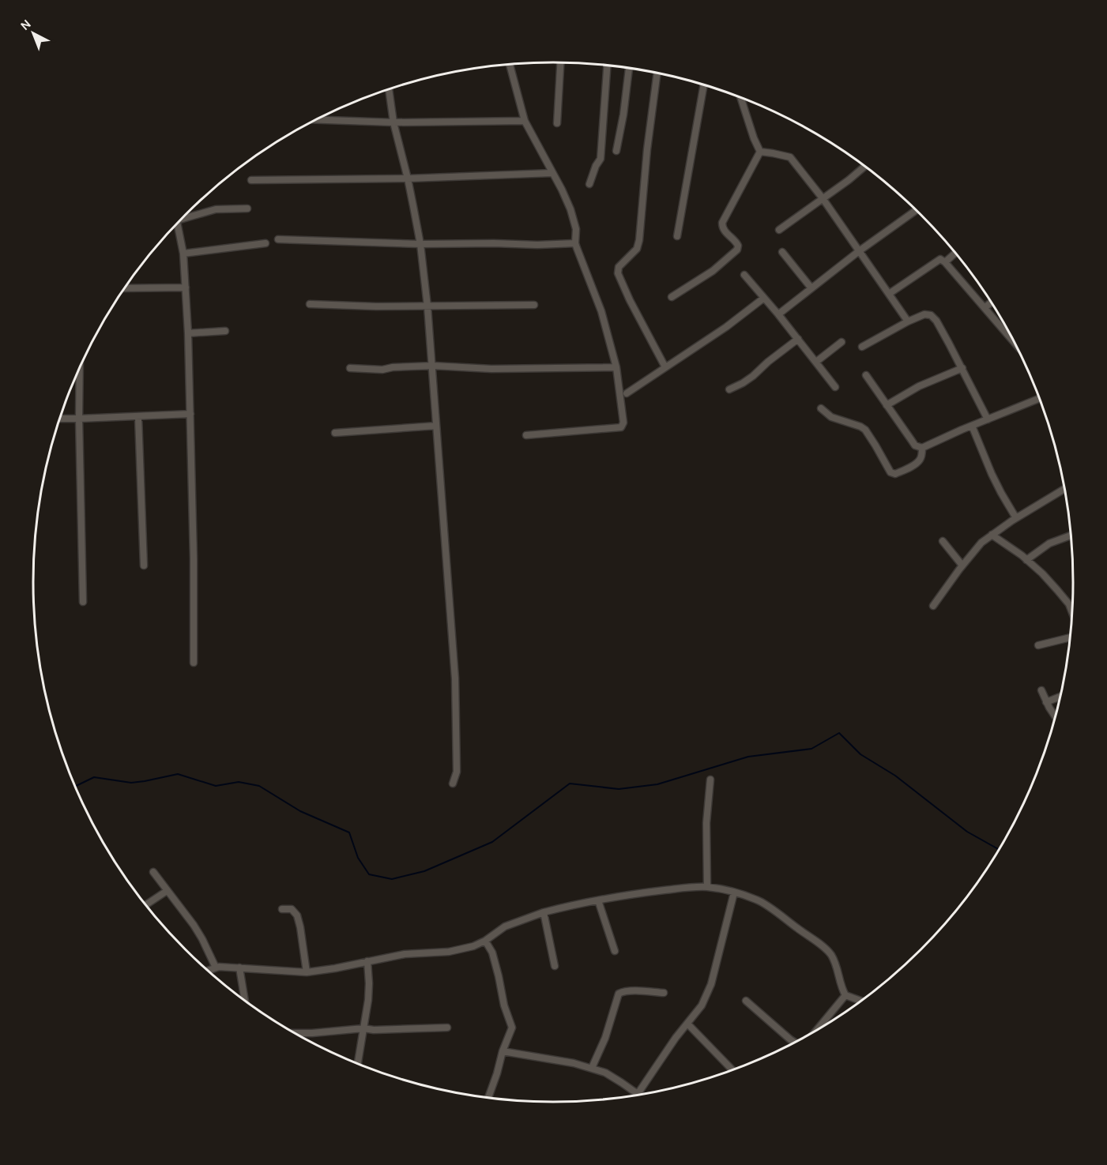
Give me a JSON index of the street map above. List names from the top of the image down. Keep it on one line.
{"north":"top left"}
